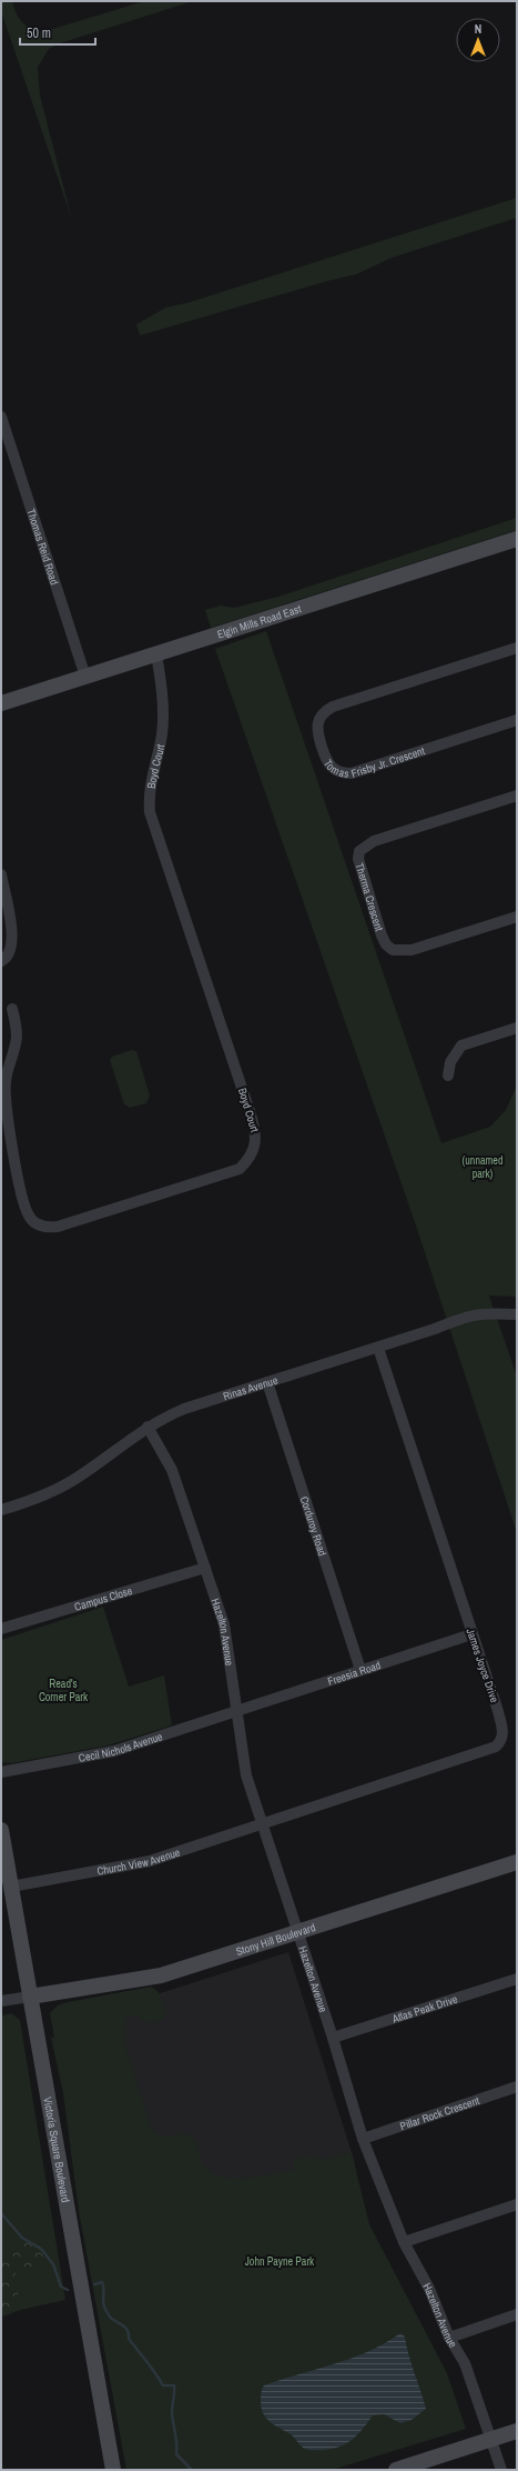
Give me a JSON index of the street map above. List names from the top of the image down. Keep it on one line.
{"streets":{"street":["Thomas Reid Road","Elgin Mills Road East","Tomas Frisby Jr. Crescent","Boyd Court","Therma Crescent","Rinas Avenue","Corduroy Road","Campus Close","Hazelton Avenue","James Joyce Drive","Freesia Road","Cecil Nichols Avenue","Church View Avenue","Stony Hill Boulevard","Atlas Peak Drive","Pillar Rock Crescent","Victoria Square Boulevard"]},"crossings":[["Thomas Reid Road","Elgin Mills Road East"],["Elgin Mills Road East","Boyd Court"],["Rinas Avenue","Corduroy Road"],["Rinas Avenue","Hazelton Avenue"],["Rinas Avenue","James Joyce Drive"],["Corduroy Road","Freesia Road"],["Campus Close","Hazelton Avenue"],["Hazelton Avenue","James Joyce Drive"],["Hazelton Avenue","Freesia Road"],["Hazelton Avenue","Cecil Nichols Avenue"],["Hazelton Avenue","Church View Avenue"],["Hazelton Avenue","Stony Hill Boulevard"],["Hazelton Avenue","Atlas Peak Drive"],["Hazelton Avenue","Pillar Rock Crescent"],["James Joyce Drive","Freesia Road"],["James Joyce Drive","Church View Avenue"],["Freesia Road","Cecil Nichols Avenue"],["Church View Avenue","Victoria Square Boulevard"],["Stony Hill Boulevard","Victoria Square Boulevard"]],"parks":["(unnamed park)","Read's Corner Park","John Payne Park"],"scale_bar":"50 m","north":"top"}
